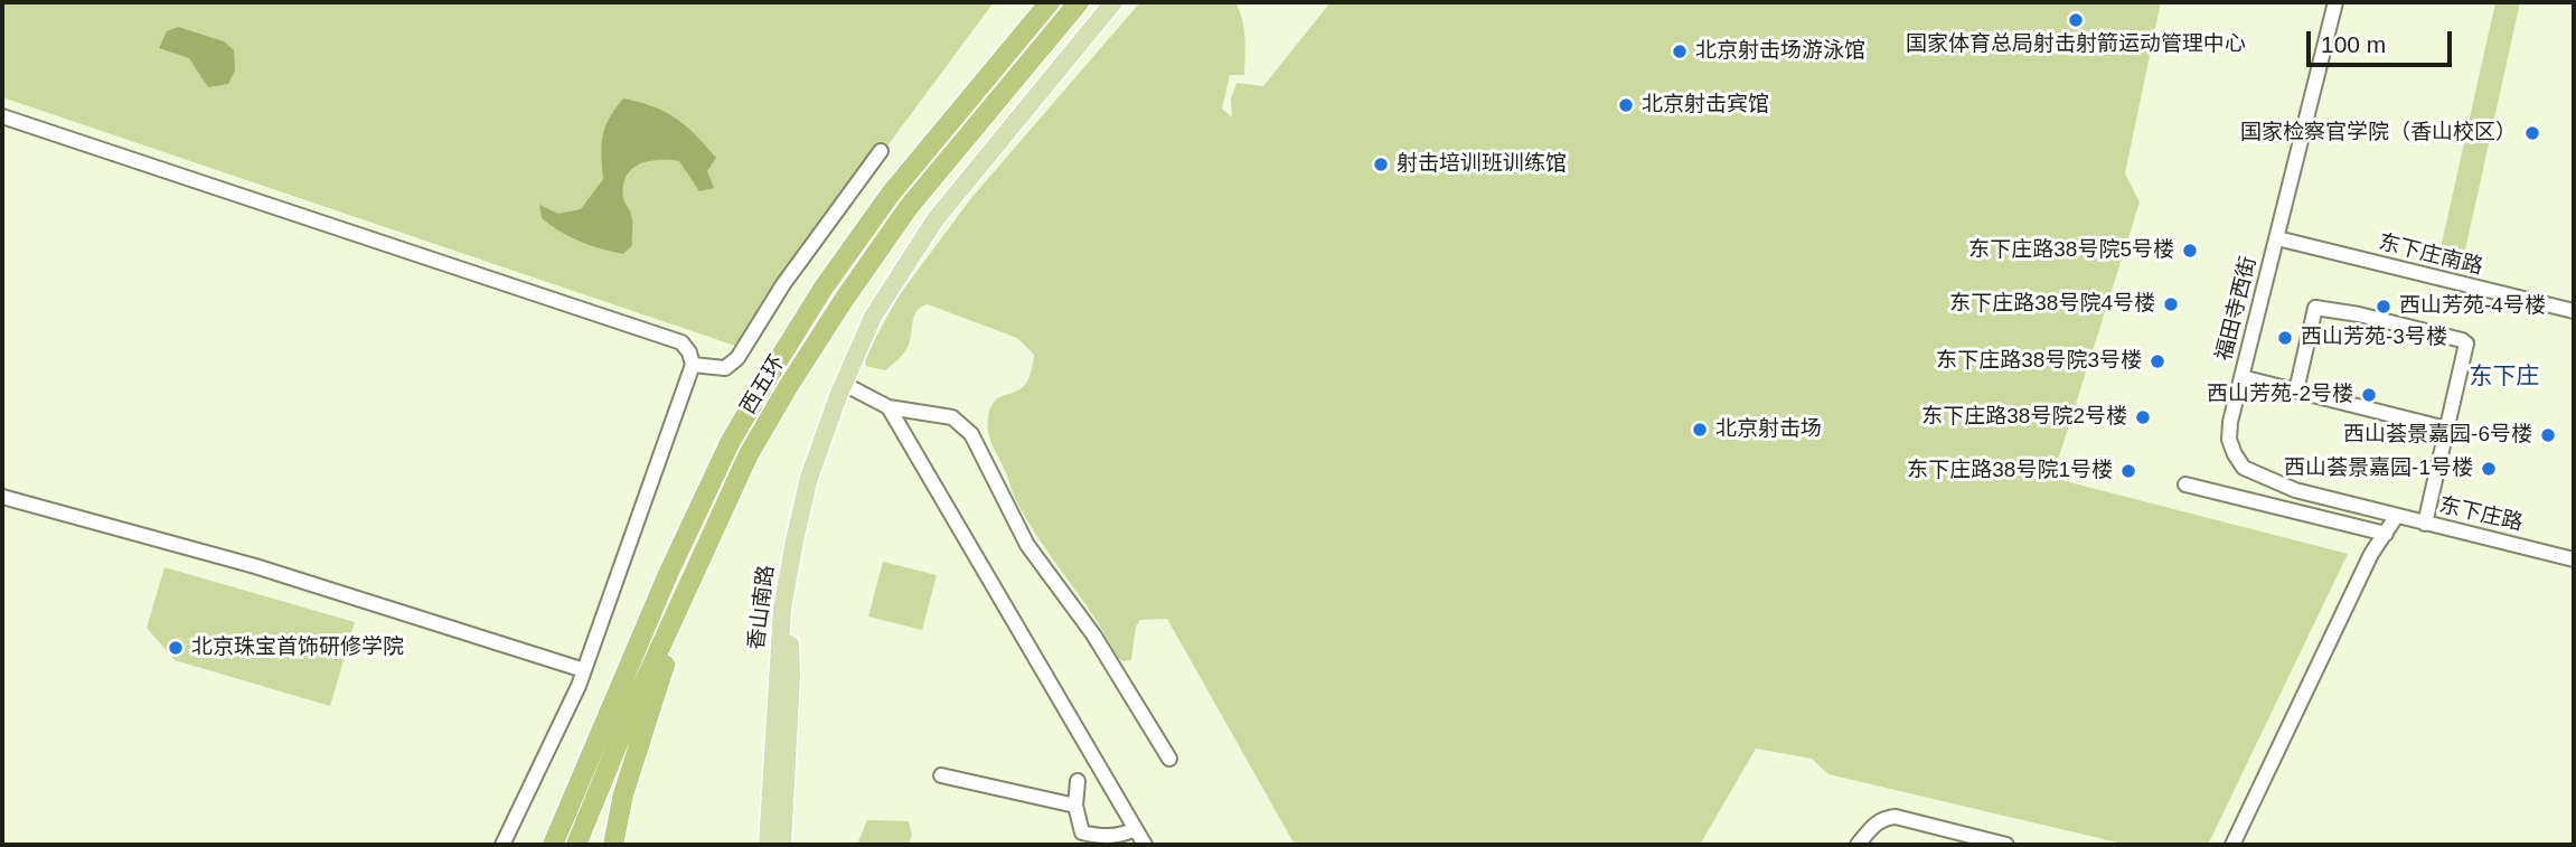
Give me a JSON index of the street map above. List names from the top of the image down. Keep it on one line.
{"streets":{"highway":["西五环"],"main road":["香山南路"],"street":["东下庄南路","福田寺西街","东下庄路"]},"crossings":[["东下庄南路","福田寺西街"],["福田寺西街","东下庄路"]],"districts":["东下庄"],"places":["国家体育总局射击射箭运动管理中心","北京射击场游泳馆","北京射击宾馆","国家检察官学院（香山校区）","射击培训班训练馆","东下庄路38号院5号楼","东下庄路38号院4号楼","西山芳苑-4号楼","西山芳苑-3号楼","东下庄路38号院3号楼","西山芳苑-2号楼","东下庄路38号院2号楼","北京射击场","西山荟景嘉园-6号楼","西山荟景嘉园-1号楼","东下庄路38号院1号楼","北京珠宝首饰研修学院"],"scale_bar":"100 m"}
